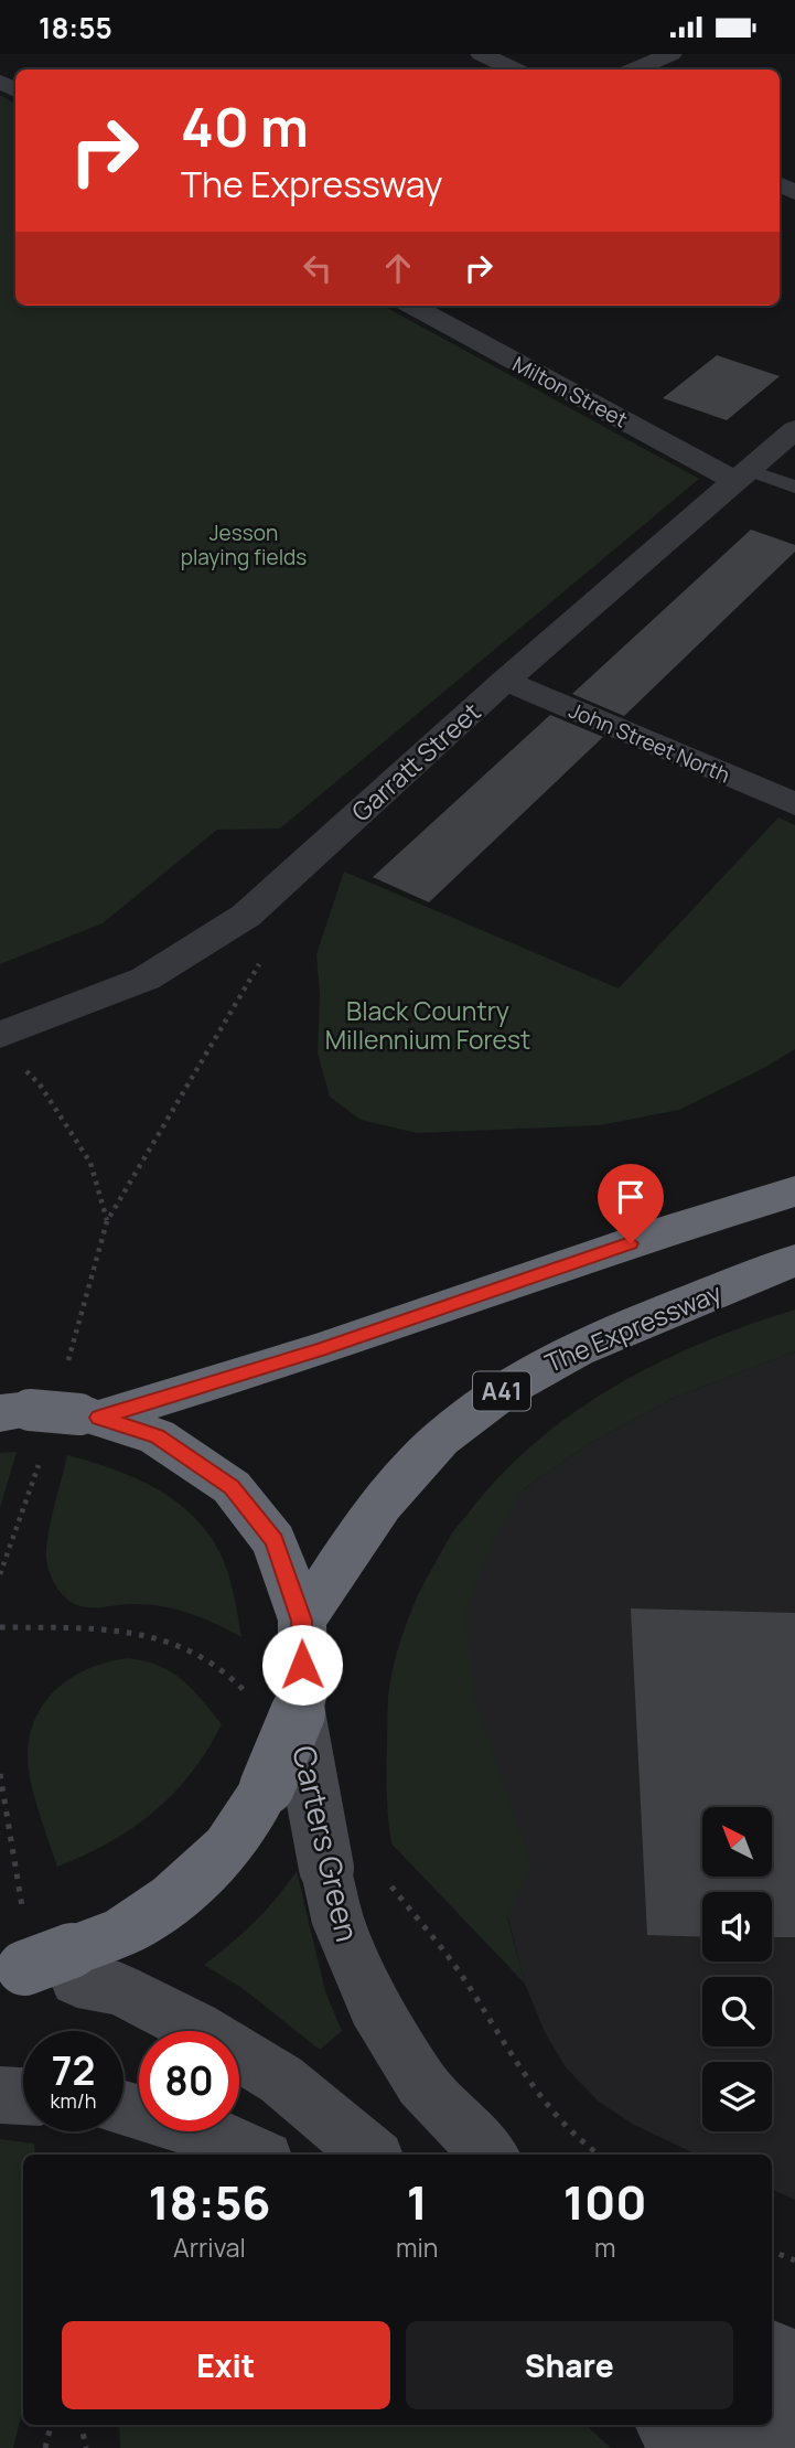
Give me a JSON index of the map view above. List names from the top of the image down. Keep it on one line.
{"streets":{"highway":["The Expressway","A41"],"street":["Milton Street","John Street North","Garratt Street","Carters Green"]},"crossings":[["Milton Street","Garratt Street"],["John Street North","Garratt Street"]],"parks":["Jesson playing fields","Black Country Millennium Forest"],"north":"top left","page":{"status":"18:55","turn":["40 m","The Expressway"],"speed":"72 km/h","limit":"80","eta":["18:56","Arrival","1","min","100","m"],"buttons":["Exit","Share"]}}
